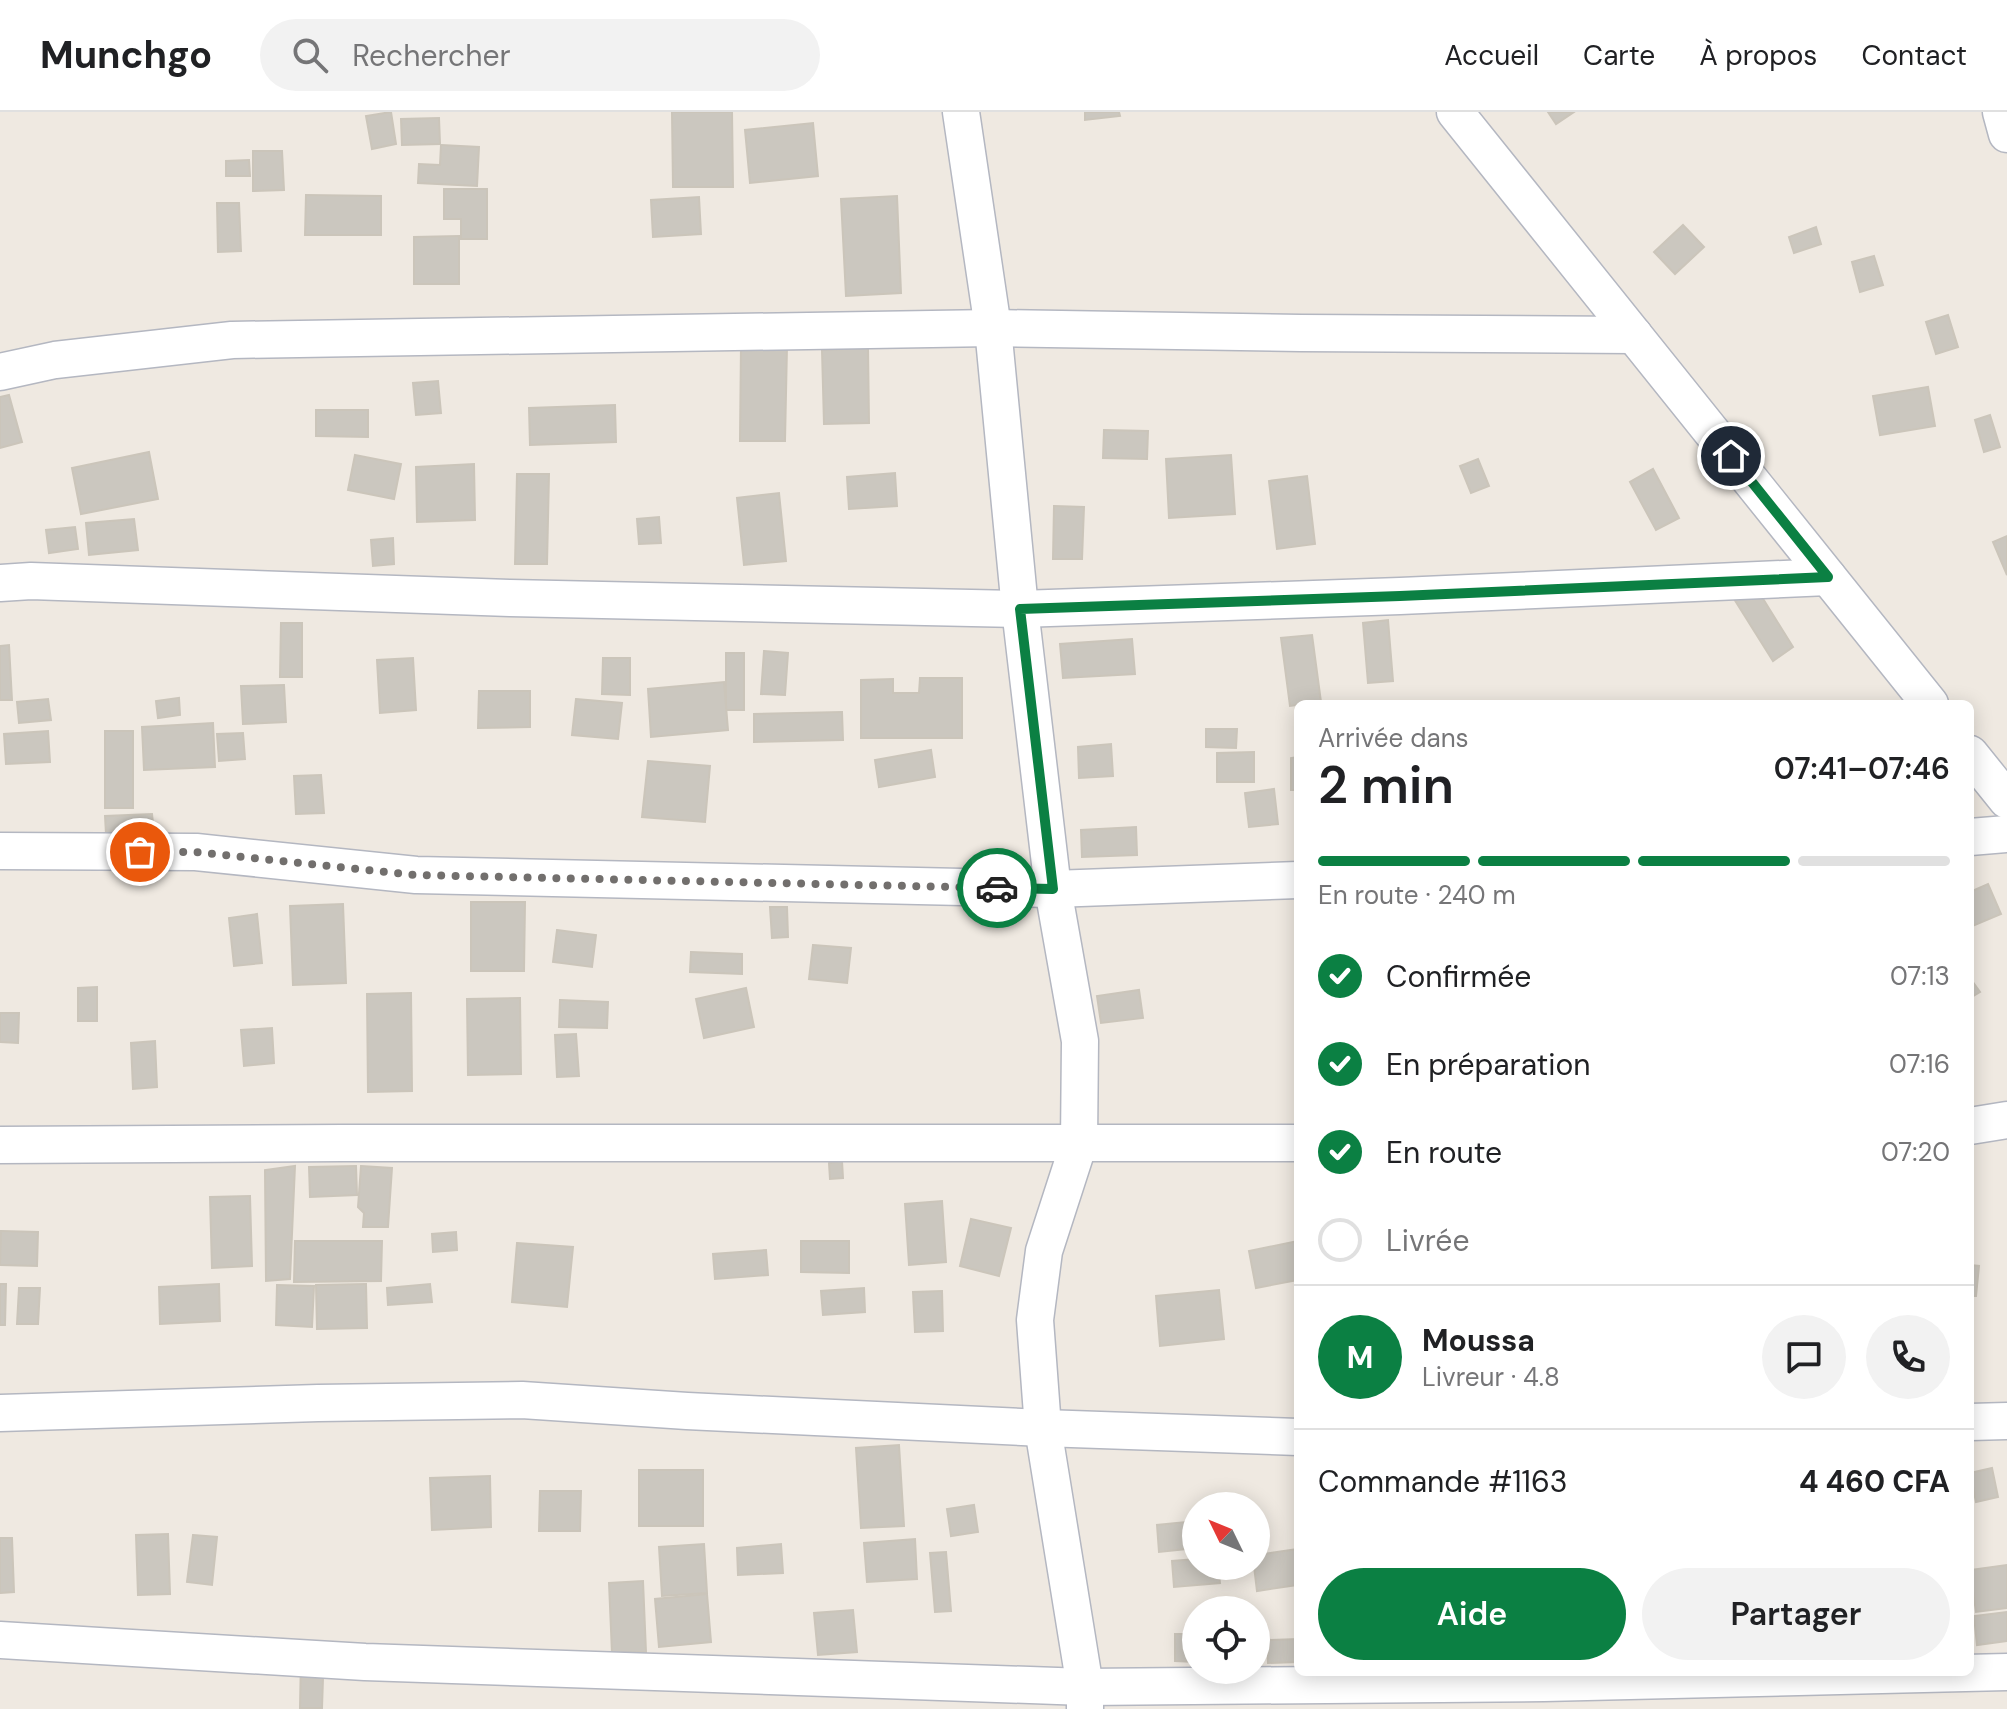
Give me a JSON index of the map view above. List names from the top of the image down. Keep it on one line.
{"north":"top left","page":{"header":"Munchgo","search":"Rechercher","nav":["Accueil","Carte","À propos","Contact"],"heading":["2 min","Arrivée dans","07:41–07:46"],"panel":["Moussa","Livreur · 4.8","Commande #1163","4 460 CFA"],"bar":"En route · 240 m","list":[["Confirmée","07:13"],["En préparation","07:16"],["En route","07:20"],"Livrée"],"round":"M","buttons":["Aide","Partager"]}}
